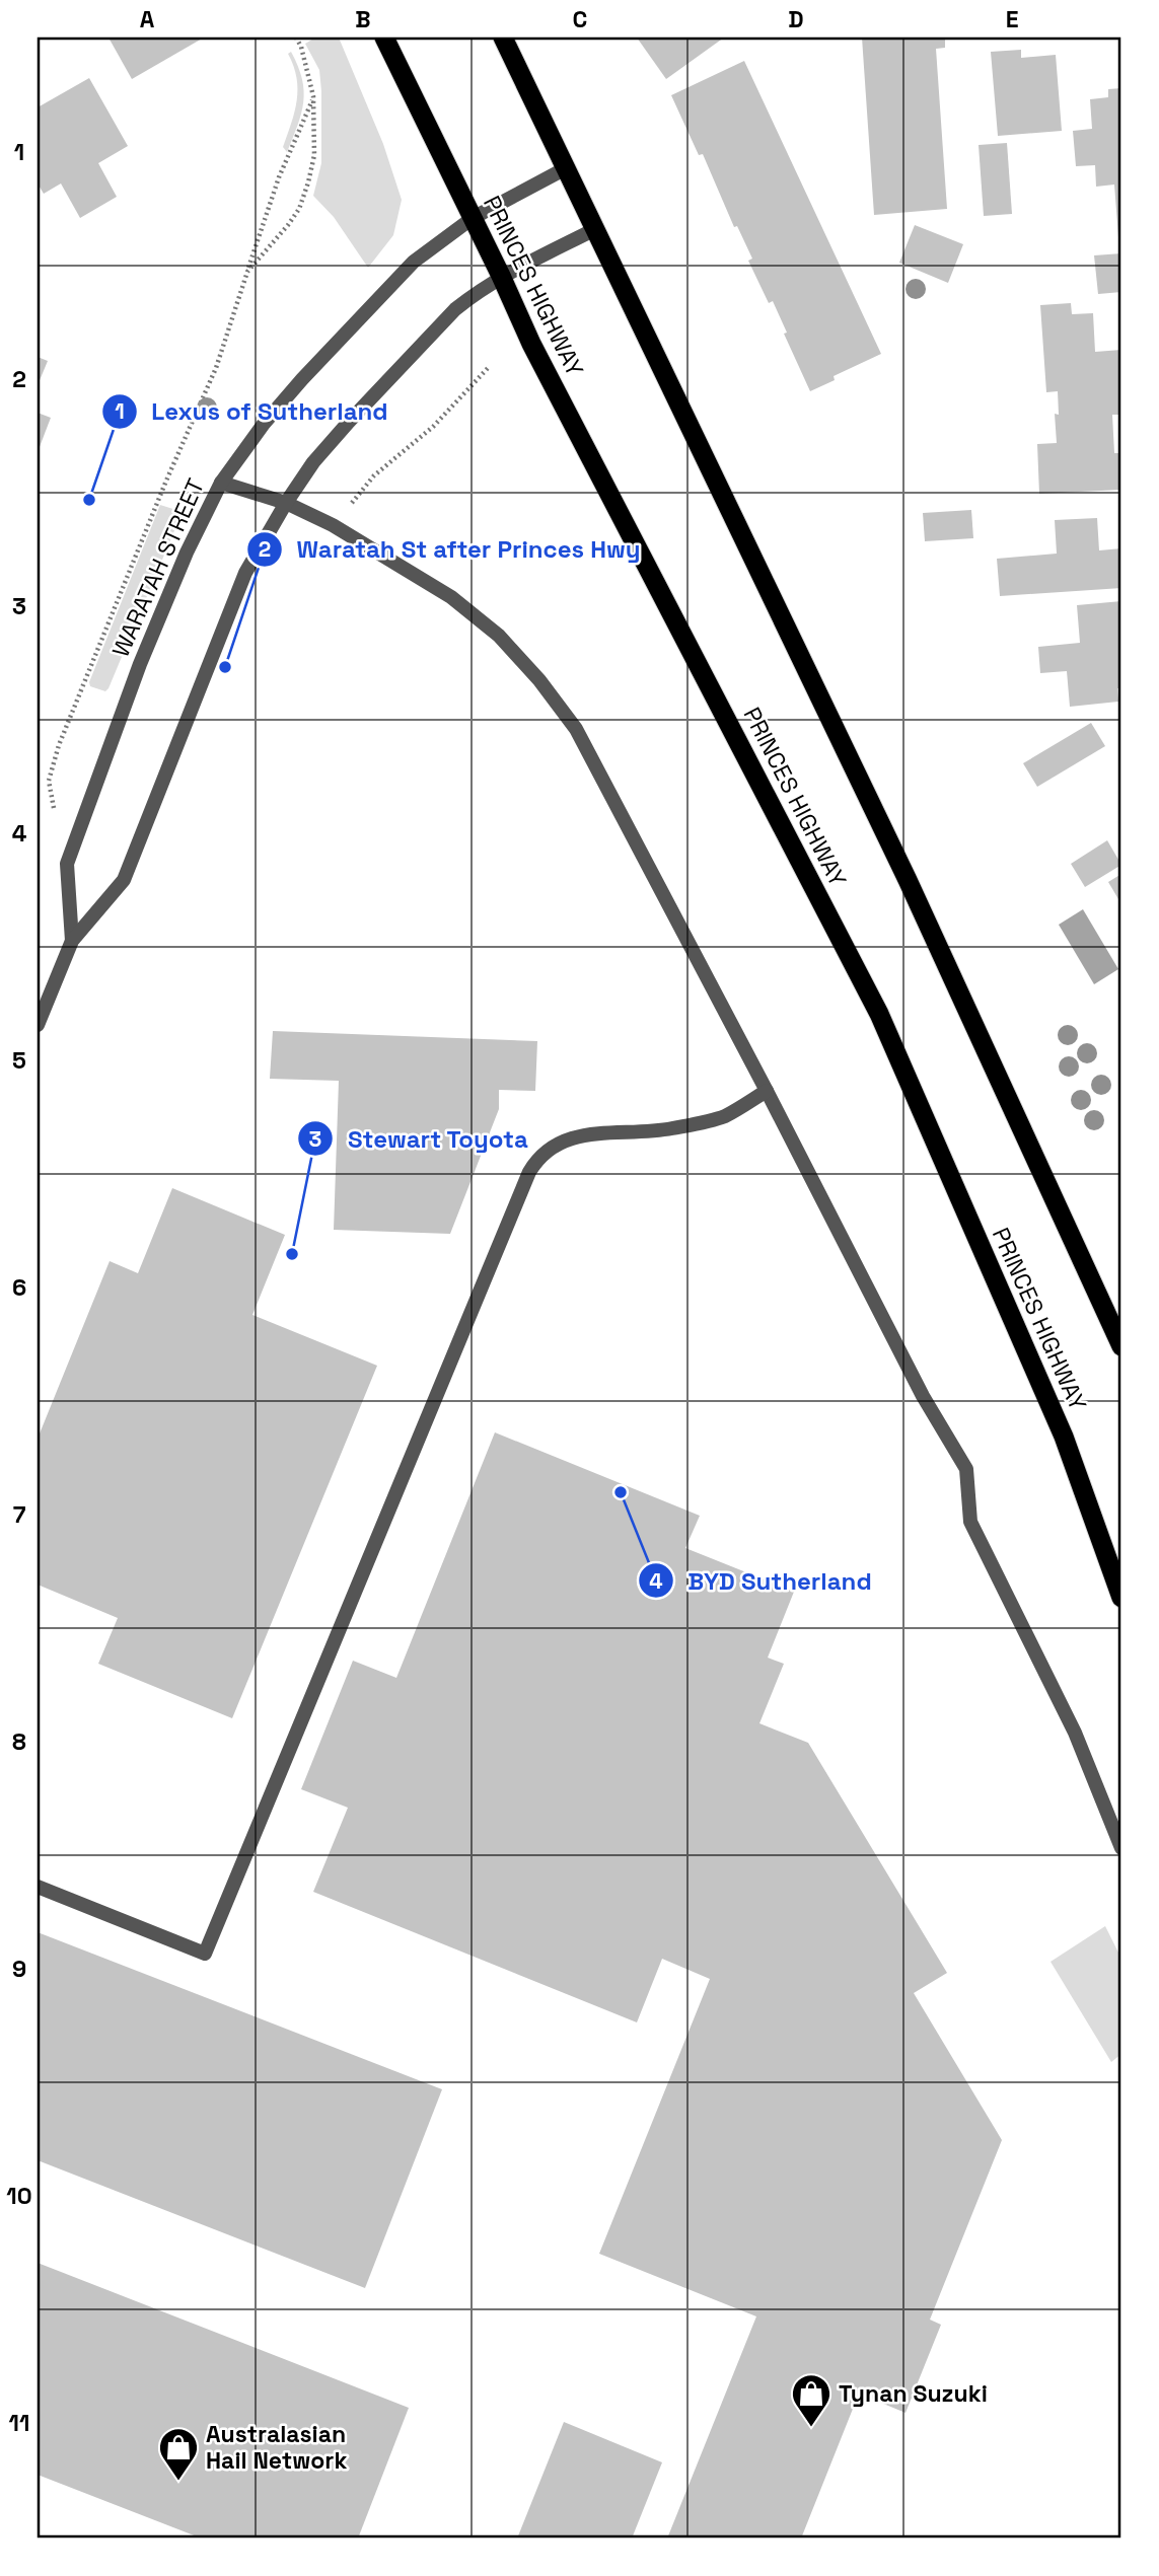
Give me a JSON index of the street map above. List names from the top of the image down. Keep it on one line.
{"streets":{"highway":["PRINCES HIGHWAY"],"street":["WARATAH STREET"]},"crossings":[["PRINCES HIGHWAY","WARATAH STREET"]],"places":{"other":["Lexus of Sutherland","Waratah St after Princes Hwy","Stewart Toyota","BYD Sutherland"],"shop":["Tynan Suzuki","Australasian Hail Network"]},"grid":{"columns":["A","B","C","D","E"],"rows":["1","2","3","4","5","6","7","8","9","10","11"]}}
